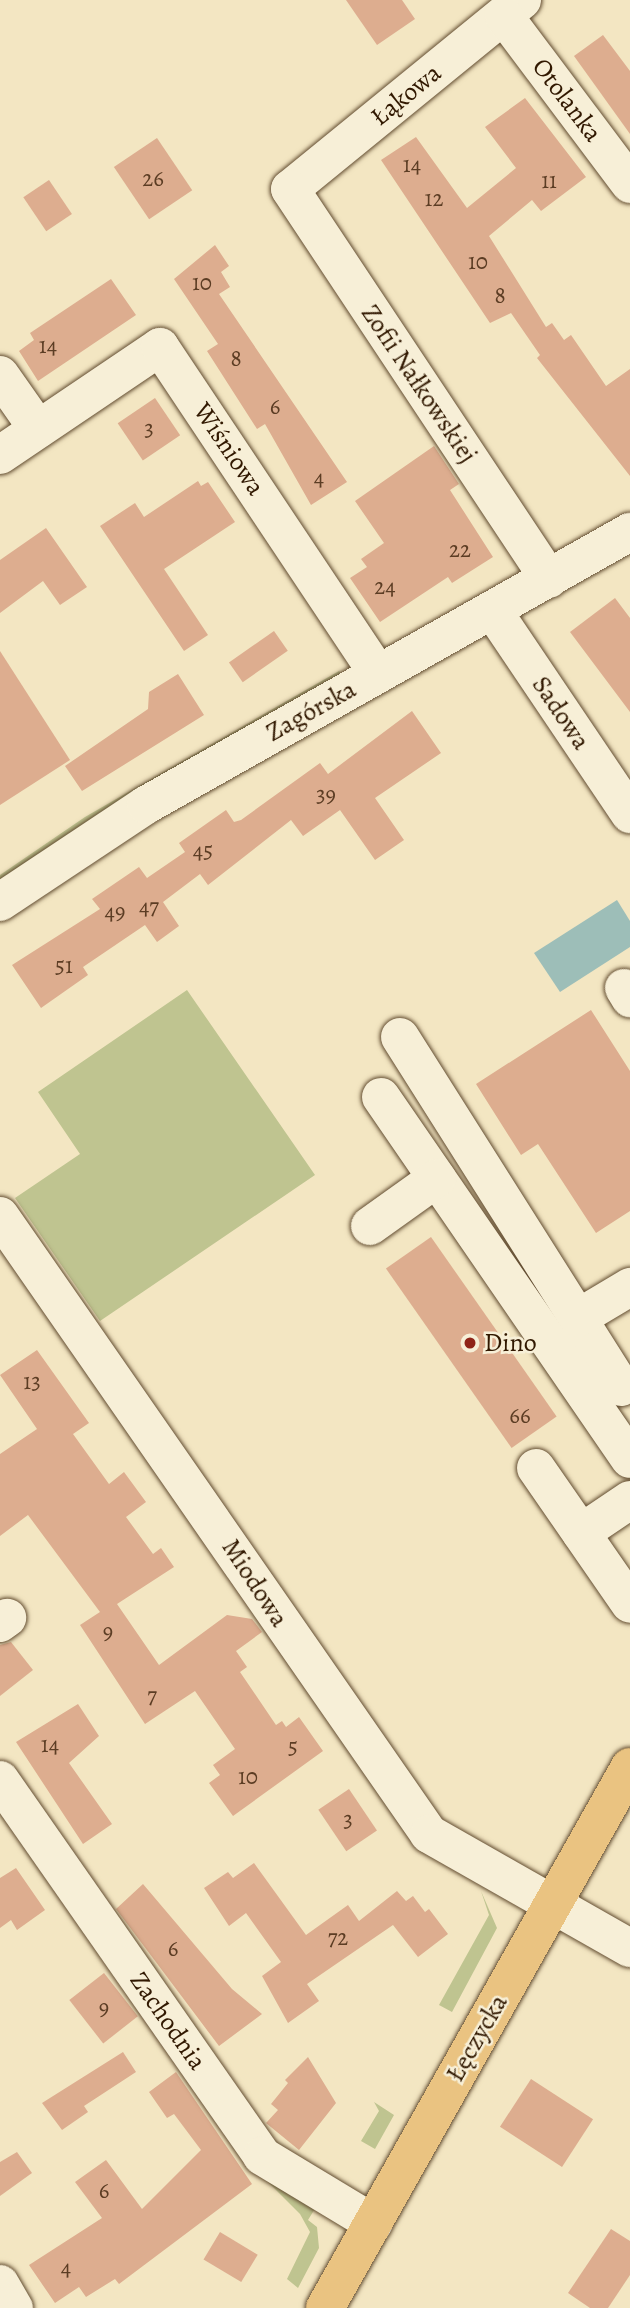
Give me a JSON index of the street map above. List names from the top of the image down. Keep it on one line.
{"streets":{"main road":["Łęczycka"],"street":["Łąkowa","Otolanka","Zofii Nałkowskiej","Wiśniowa","Zagórska","Sadowa","Miodowa","Zachodnia"]},"crossings":[["Łąkowa","Otolanka"],["Łąkowa","Zofii Nałkowskiej"],["Zofii Nałkowskiej","Zagórska"],["Wiśniowa","Zagórska"],["Zagórska","Sadowa"],["Miodowa","Łęczycka"],["Zachodnia","Łęczycka"]],"places":["Dino"],"house_numbers":["14","26","11","12","10","10","8","14","8","6","3","4","22","24","39","45","47","49","51","13","66","9","7","14","5","10","3","72","6","9","6","4"]}
